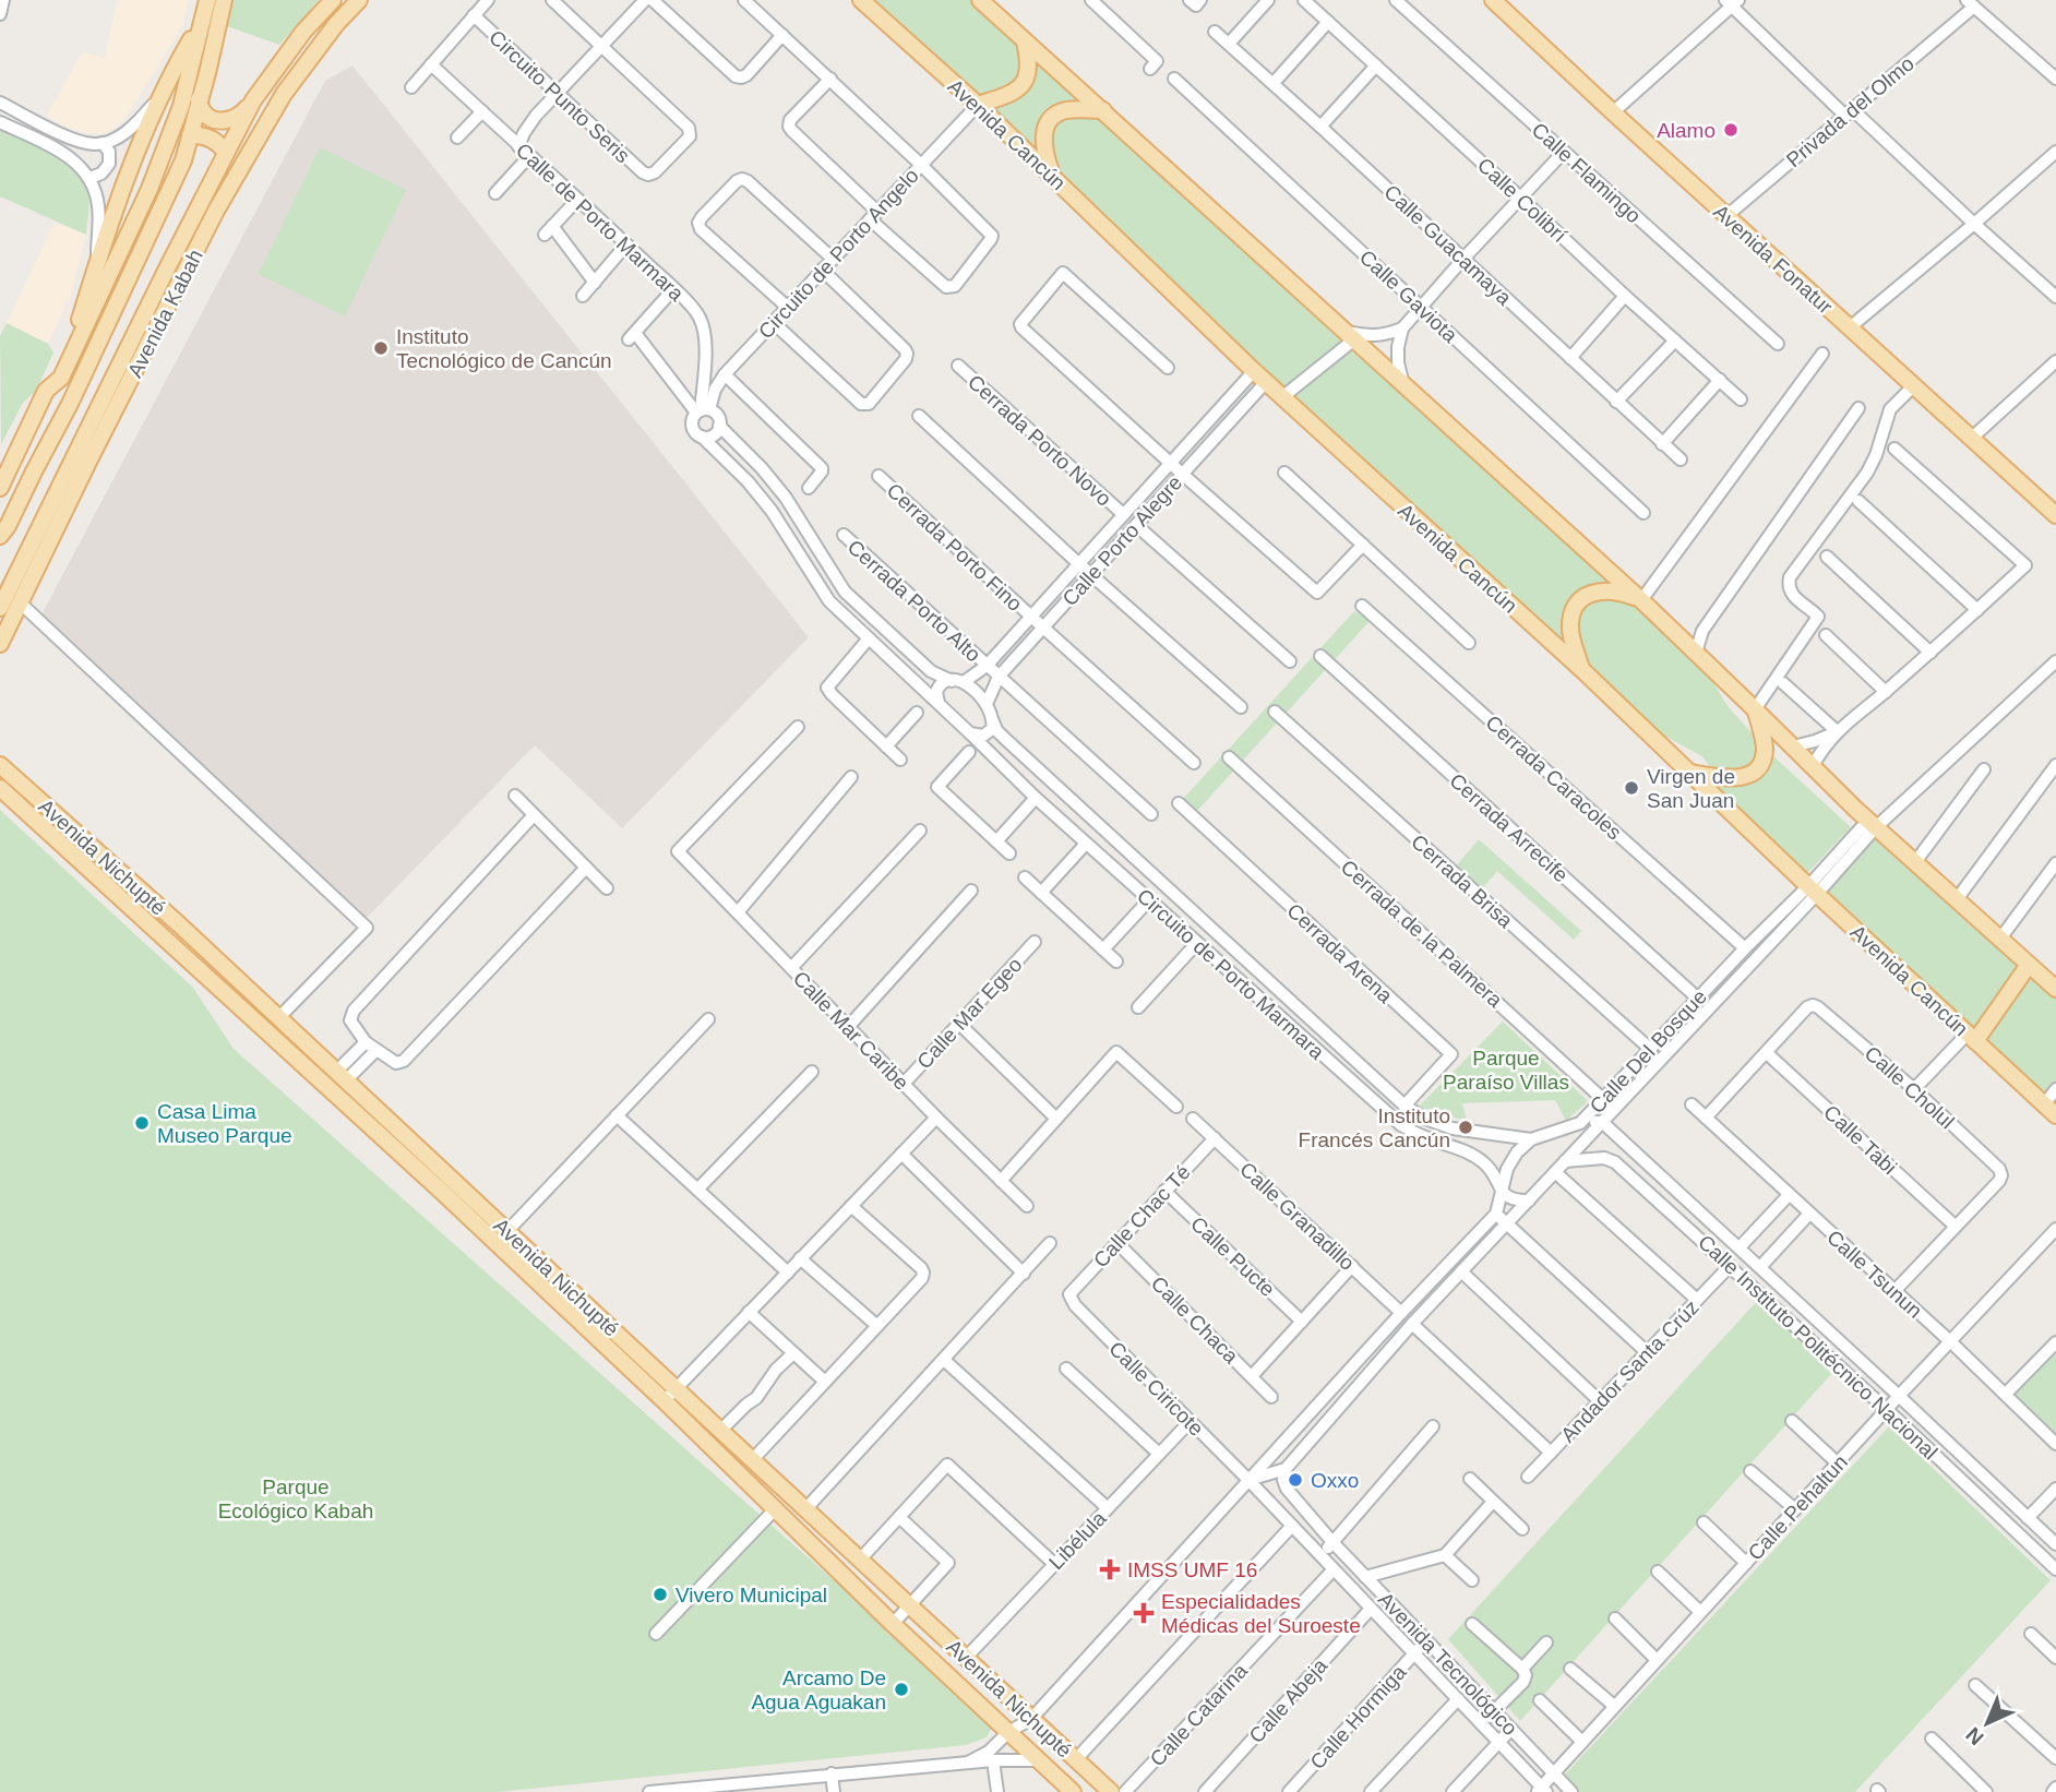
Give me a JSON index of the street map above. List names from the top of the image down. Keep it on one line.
{"streets":{"main road":["Avenida Cancún","Avenida Fonatur","Avenida Kabah","Avenida Nichupté"],"street":["Circuito Punto Seris","Privada del Olmo","Calle Flamingo","Calle Colibrí","Calle de Porto Marmara","Calle Guacamaya","Circuito de Porto Angelo","Calle Gaviota","Cerrada Porto Novo","Calle Porto Alegre","Cerrada Porto Fino","Cerrada Porto Alto","Cerrada Caracoles","Cerrada Arrecife","Cerrada Brisa","Cerrada de la Palmera","Cerrada Arena","Circuito de Porto Marmara","Calle Mar Egeo","Calle Mar Caribe","Calle Del Bosque","Calle Cholul","Calle Tabi","Calle Chac Té","Calle Granadillo","Calle Pucte","Calle Tsunun","Calle Chaca","Calle Instituto Politécnico Nacional","Andador Santa Crúz","Calle Ciricote","Calle Pehaltun","Libélula","Avenida Tecnológico","Calle Abeja","Calle Catarina","Calle Hormiga"]},"crossings":[["Privada del Olmo","Avenida Fonatur"],["Avenida Cancún","Circuito de Porto Angelo"],["Avenida Cancún","Calle Porto Alegre"],["Avenida Cancún","Calle Del Bosque"],["Calle de Porto Marmara","Circuito de Porto Angelo"],["Calle de Porto Marmara","Circuito de Porto Marmara"],["Circuito de Porto Angelo","Circuito de Porto Marmara"],["Cerrada Porto Novo","Calle Porto Alegre"],["Calle Porto Alegre","Cerrada Porto Fino"],["Calle Porto Alegre","Cerrada Porto Alto"],["Calle Porto Alegre","Circuito de Porto Marmara"],["Cerrada Caracoles","Calle Del Bosque"],["Cerrada Arrecife","Calle Del Bosque"],["Avenida Nichupté","Libélula"],["Cerrada Brisa","Calle Del Bosque"],["Cerrada de la Palmera","Calle Del Bosque"],["Cerrada Arena","Circuito de Porto Marmara"],["Circuito de Porto Marmara","Calle Del Bosque"],["Calle Mar Egeo","Calle Mar Caribe"],["Calle Del Bosque","Calle Instituto Politécnico Nacional"],["Calle Del Bosque","Avenida Tecnológico"],["Calle Cholul","Calle Tabi"],["Calle Chac Té","Calle Granadillo"],["Calle Chac Té","Calle Pucte"],["Calle Chac Té","Calle Chaca"],["Calle Chac Té","Calle Ciricote"],["Calle Tsunun","Calle Pehaltun"],["Calle Instituto Politécnico Nacional","Andador Santa Crúz"],["Calle Instituto Politécnico Nacional","Calle Pehaltun"],["Calle Ciricote","Libélula"],["Calle Ciricote","Avenida Tecnológico"],["Calle Pehaltun","Avenida Tecnológico"],["Avenida Tecnológico","Calle Abeja"],["Avenida Tecnológico","Calle Catarina"],["Avenida Tecnológico","Calle Hormiga"]],"parks":["Parque Paraíso Villas","Parque Ecológico Kabah"],"places":{"other":["Alamo","Instituto Tecnológico de Cancún","Virgen de San Juan","Casa Lima Museo Parque","Instituto Francés Cancún","Oxxo","Vivero Municipal","Arcamo De Agua Aguakan"],"health":["IMSS UMF 16","Especialidades Médicas del Suroeste"]},"north":"bottom left"}
